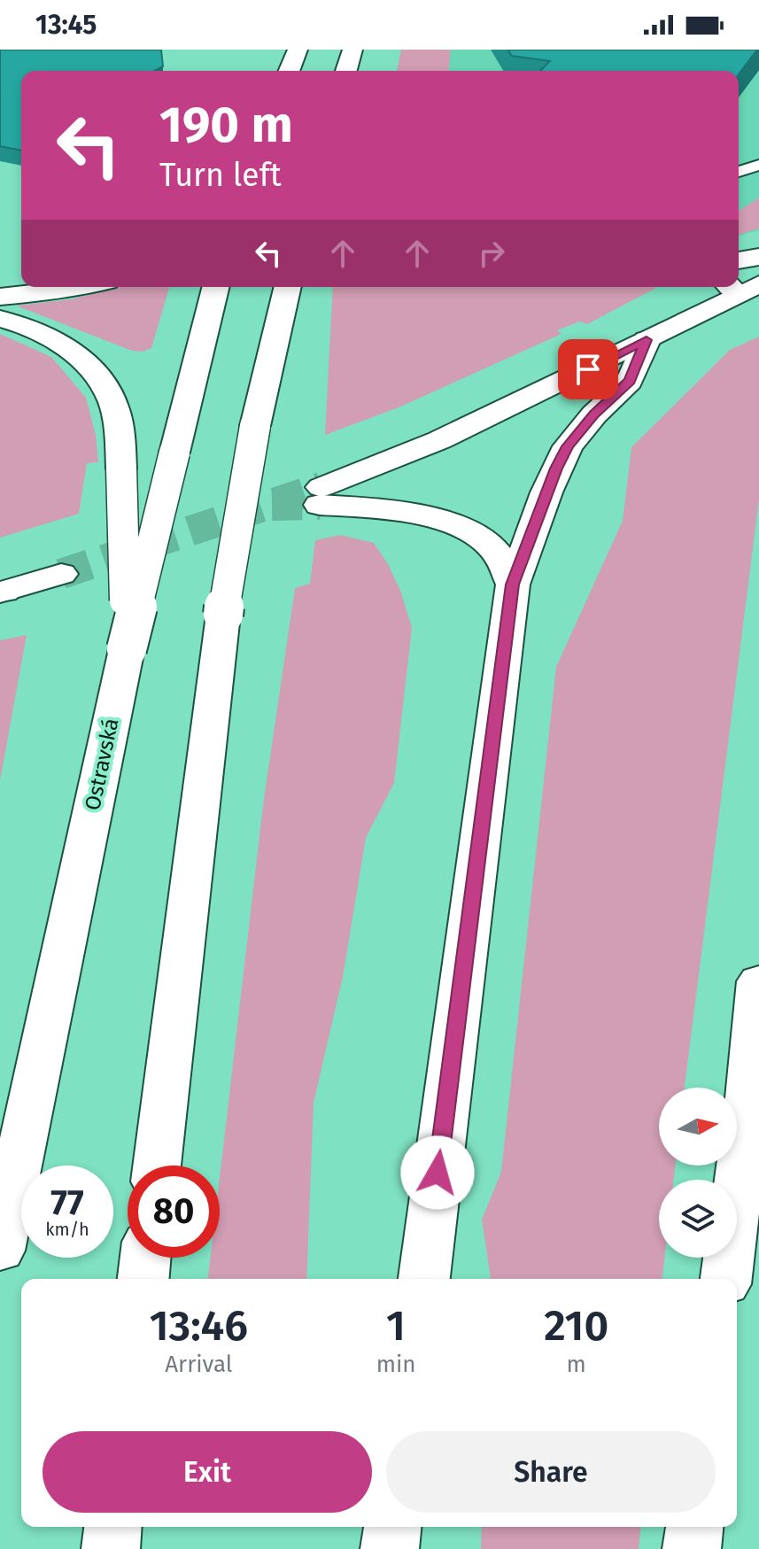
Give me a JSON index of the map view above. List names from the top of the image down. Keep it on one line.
{"streets":{"main road":["Ostravská"]},"north":"right","page":{"status":"13:45","turn":["190 m","Turn left"],"speed":"77 km/h","limit":"80","eta":["13:46","Arrival","1","min","210","m"],"buttons":["Exit","Share"]}}
